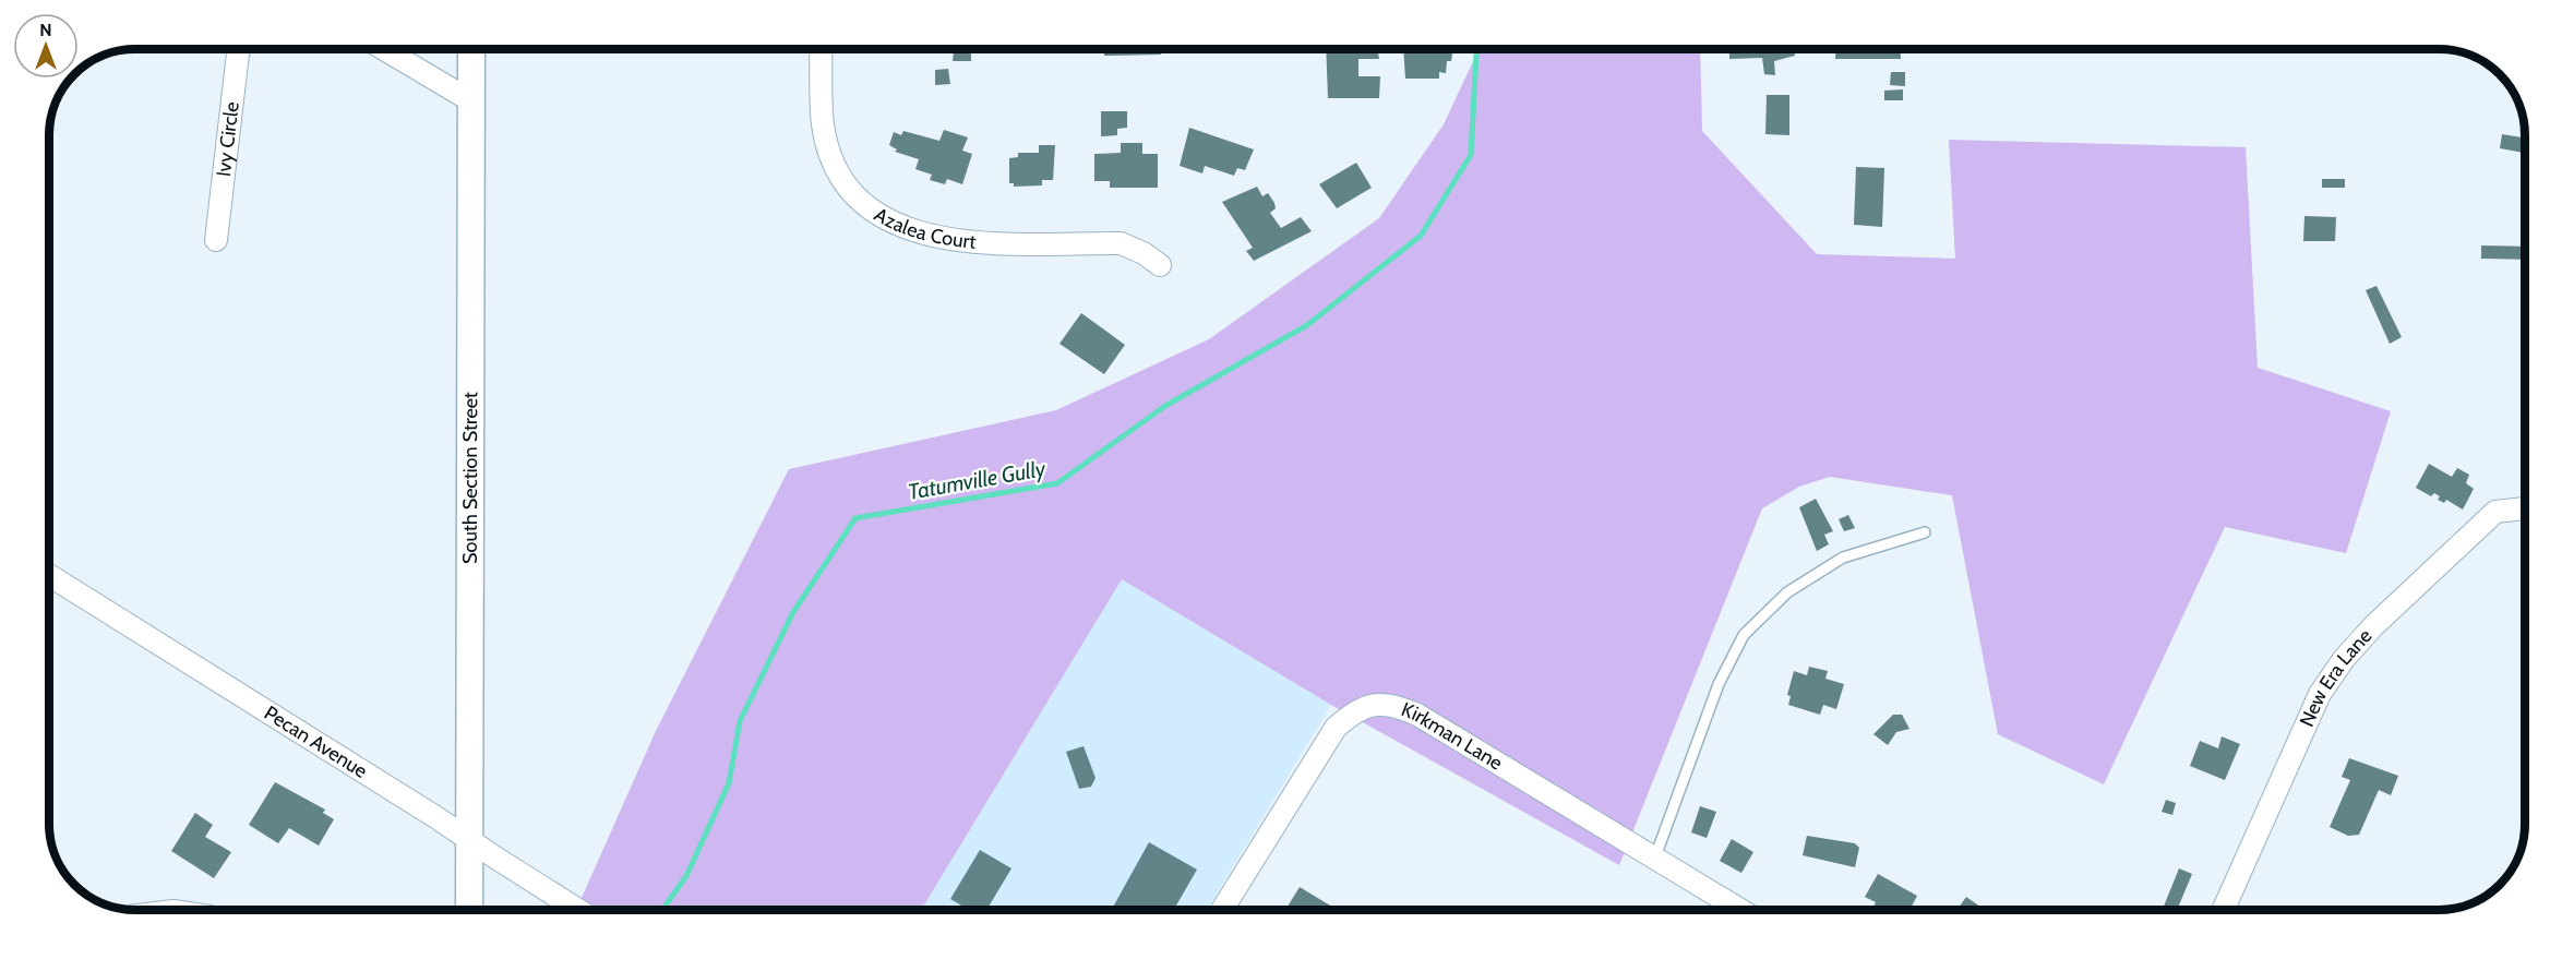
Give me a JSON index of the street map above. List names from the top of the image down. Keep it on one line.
{"streets":{"street":["Ivy Circle","Azalea Court","South Section Street","New Era Lane","Kirkman Lane","Pecan Avenue"]},"crossings":[["South Section Street","Pecan Avenue"]],"water":["Tatumville Gully"],"north":"top"}
